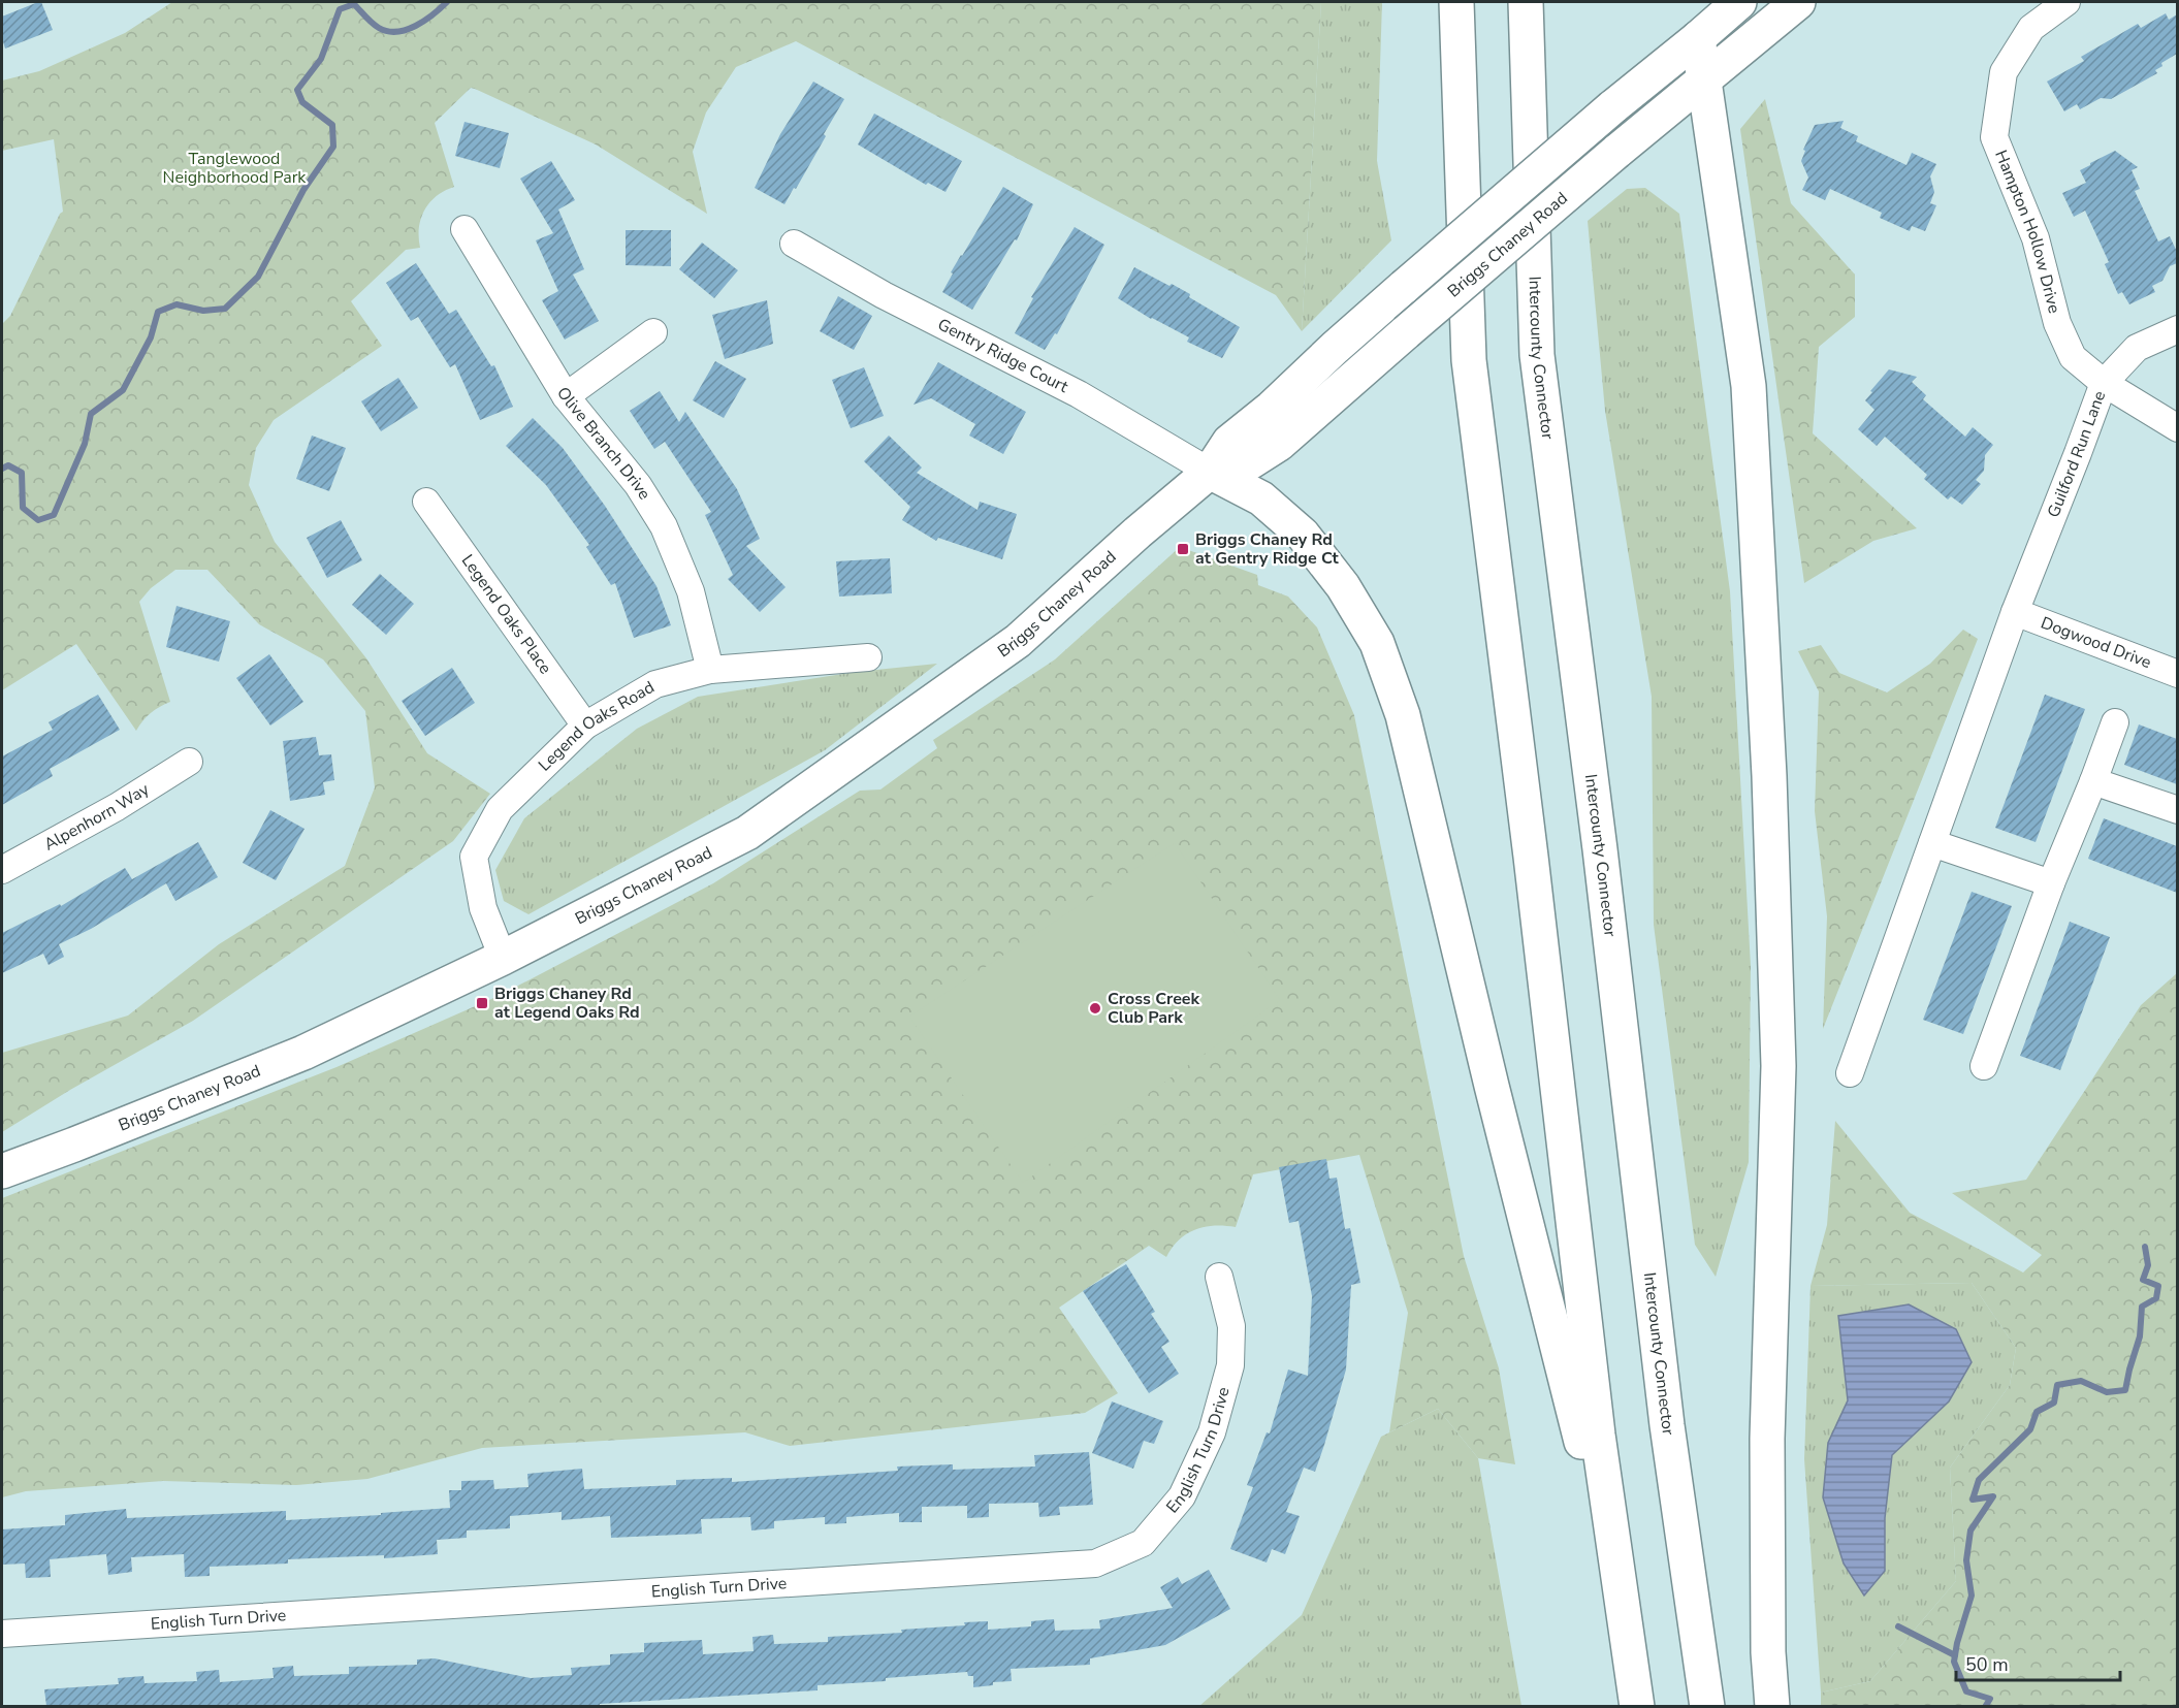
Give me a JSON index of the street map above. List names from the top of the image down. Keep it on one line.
{"streets":{"main road":["Briggs Chaney Road","Intercounty Connector"],"street":["Hampton Hollow Drive","Gentry Ridge Court","Olive Branch Drive","Guilford Run Lane","Legend Oaks Place","Dogwood Drive","Legend Oaks Road","Alpenhorn Way","English Turn Drive"]},"crossings":[["Hampton Hollow Drive","Guilford Run Lane"],["Briggs Chaney Road","Gentry Ridge Court"],["Briggs Chaney Road","Legend Oaks Road"],["Olive Branch Drive","Legend Oaks Road"],["Guilford Run Lane","Dogwood Drive"],["Legend Oaks Place","Legend Oaks Road"]],"parks":["Tanglewood Neighborhood Park"],"places":{"transit":["Briggs Chaney Rd at Gentry Ridge Ct","Briggs Chaney Rd at Legend Oaks Rd"],"other":["Cross Creek Club Park"]},"scale_bar":"50 m"}
